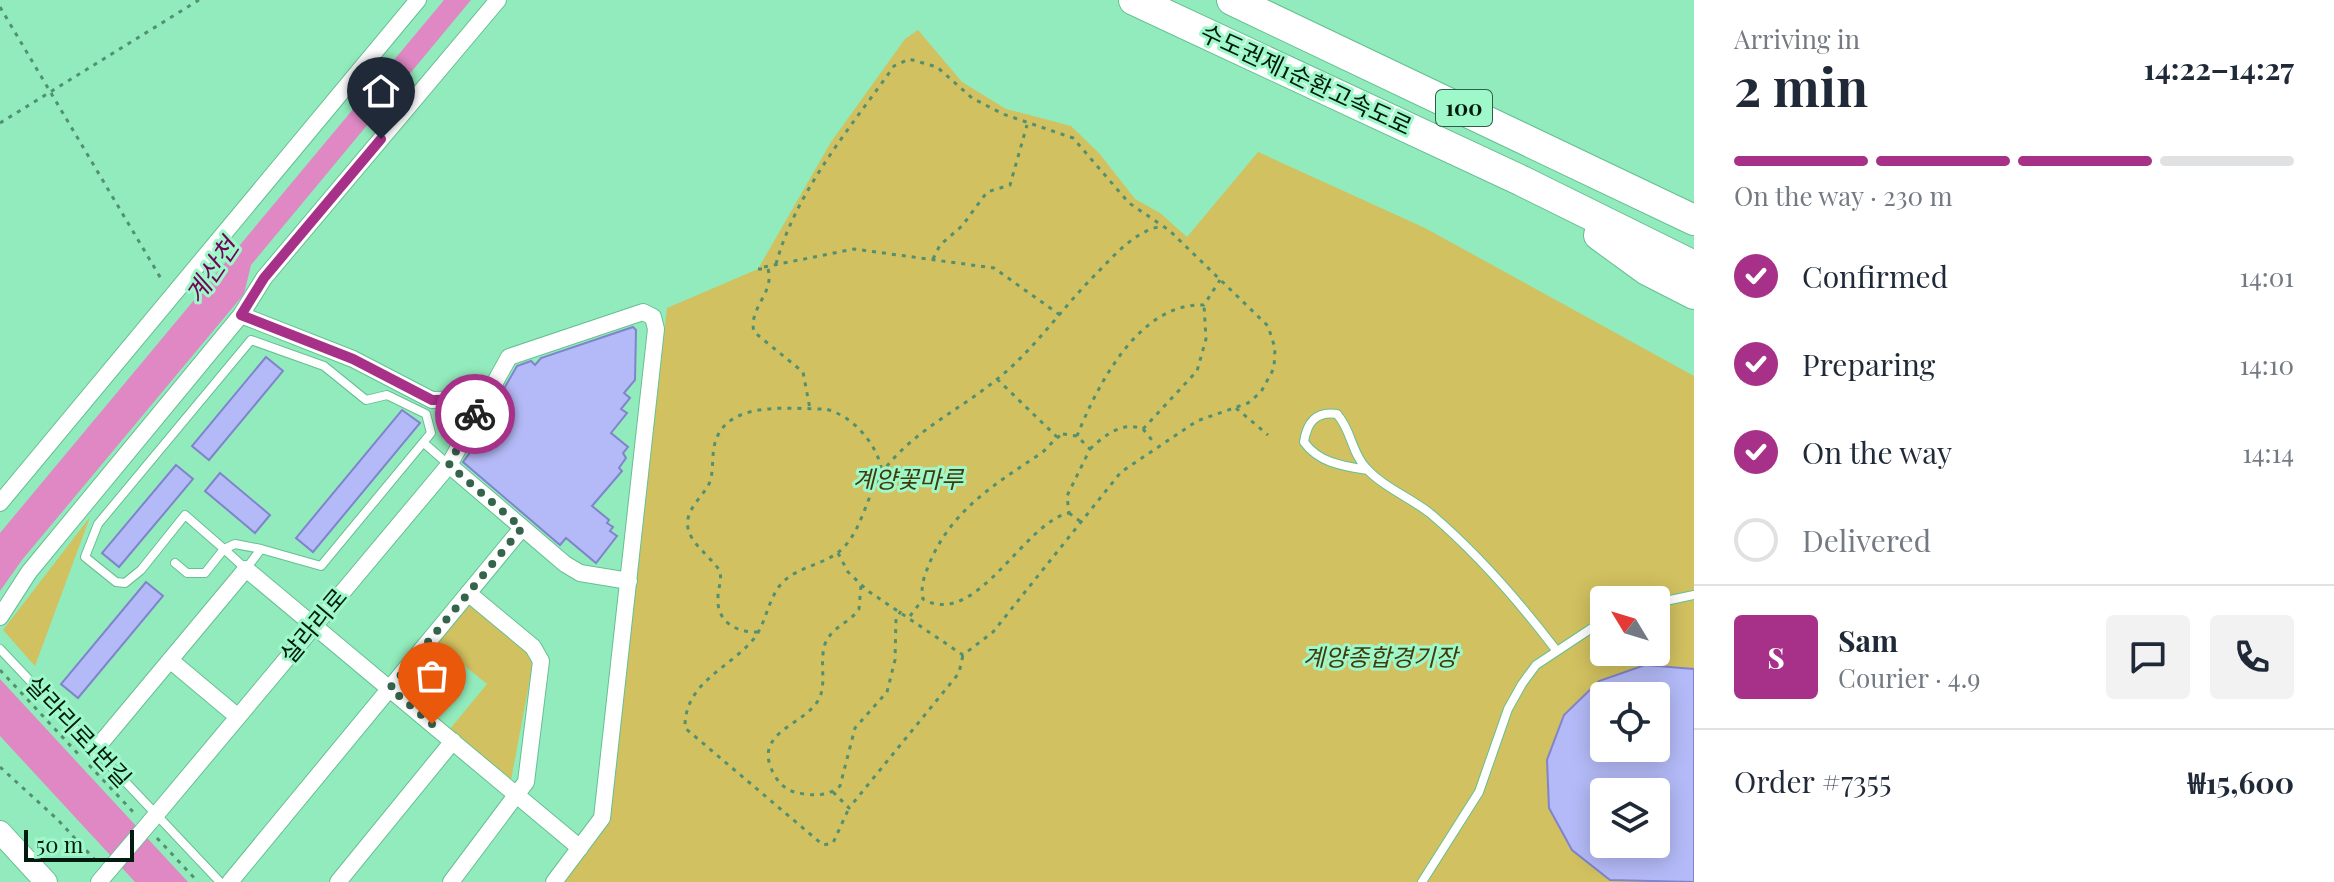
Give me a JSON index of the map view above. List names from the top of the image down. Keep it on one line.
{"streets":{"highway":["수도권제1순환고속도로","100"],"street":["살라리로"],"lane":["살라리로1번길"]},"crossings":[["살라리로","살라리로1번길"]],"water":["계산천"],"parks":["계양꽃마루","계양종합경기장"],"scale_bar":"50 m","north":"top left","page":{"heading":["2 min","Arriving in","14:22–14:27"],"panel":["Sam","Courier · 4.9","Order #7355","₩15,600"],"bar":"On the way · 230 m","list":[["Confirmed","14:01"],["Preparing","14:10"],["On the way","14:14"],"Delivered"],"round":"S","scale":"50 m"}}
